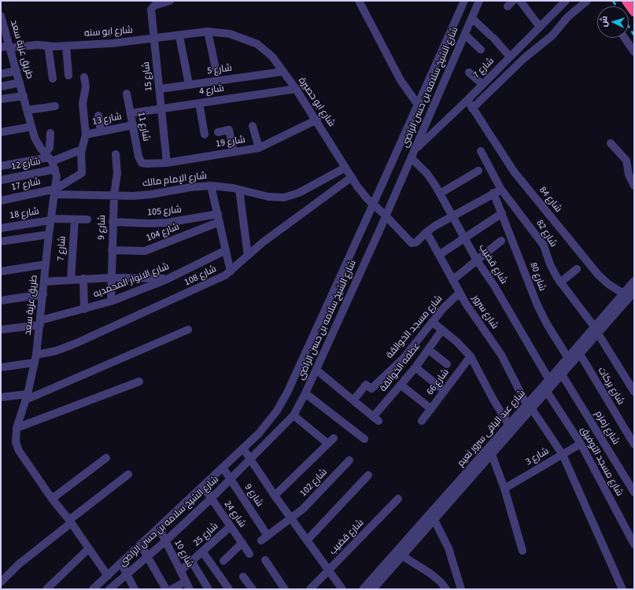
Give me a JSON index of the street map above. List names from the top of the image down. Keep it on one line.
{"streets":{"street":["شارع ابو سنه","طريق عزبة سعد","شارع 7","شارع 5","شارع 15","شارع الشيخ سلامه بن حسن الراضى","شارع 4","شارع ابو حصيرة","شارع 13","شارع 11","شارع 19","شارع 12","شارع الإمام مالك","شارع 17","شارع 84","شارع 105","شارع 18","شارع 9","شارع 104","شارع 82","شارع قضيب","شارع 108","شارع 80","شارع الانوار المحمديه","شارع سرور","شارع مسجد الخوالقة","عطفه الخوالقة","شارع 66","شارع بركات","شارع زمزم","شارع عبد الباقى سرور نعيم","شارع 3","شارع مسجد التوفيق","شارع 102","شارع 24","شارع 25","شارع 10"]},"crossings":[["شارع ابو سنه","طريق عزبة سعد"],["شارع ابو سنه","شارع 15"],["شارع ابو سنه","شارع ابو حصيرة"],["طريق عزبة سعد","شارع الشيخ سلامه بن حسن الراضى"],["طريق عزبة سعد","شارع 12"],["طريق عزبة سعد","شارع الإمام مالك"],["طريق عزبة سعد","شارع 17"],["طريق عزبة سعد","شارع 18"],["طريق عزبة سعد","شارع 108"],["طريق عزبة سعد","شارع الانوار المحمديه"],["شارع 7","شارع الشيخ سلامه بن حسن الراضى"],["شارع 7","شارع 84"],["شارع 7","شارع 18"],["شارع 5","شارع 15"],["شارع 5","شارع ابو حصيرة"],["شارع 15","شارع 4"],["شارع 15","شارع 19"],["شارع الشيخ سلامه بن حسن الراضى","شارع ابو حصيرة"],["شارع الشيخ سلامه بن حسن الراضى","شارع 9"],["شارع الشيخ سلامه بن حسن الراضى","شارع قضيب"],["شارع الشيخ سلامه بن حسن الراضى","شارع 24"],["شارع الشيخ سلامه بن حسن الراضى","شارع 10"],["شارع 4","شارع ابو حصيرة"],["شارع 4","شارع 11"],["شارع ابو حصيرة","شارع 19"],["شارع ابو حصيرة","شارع الإمام مالك"],["شارع ابو حصيرة","شارع 108"],["شارع ابو حصيرة","شارع سرور"],["شارع 13","شارع 11"],["شارع 11","شارع 19"],["شارع الإمام مالك","شارع 17"],["شارع الإمام مالك","شارع 9"],["شارع 84","شارع عبد الباقى سرور نعيم"],["شارع 105","شارع 9"],["شارع 105","شارع 104"],["شارع 9","شارع 104"],["شارع 9","شارع الانوار المحمديه"],["شارع 9","شارع 102"],["شارع 82","شارع عبد الباقى سرور نعيم"],["شارع قضيب","شارع عبد الباقى سرور نعيم"],["شارع 80","شارع عبد الباقى سرور نعيم"],["شارع سرور","شارع مسجد الخوالقة"],["شارع سرور","شارع عبد الباقى سرور نعيم"],["شارع سرور","شارع 3"],["شارع مسجد الخوالقة","عطفه الخوالقة"],["شارع بركات","شارع عبد الباقى سرور نعيم"],["شارع زمزم","شارع عبد الباقى سرور نعيم"],["شارع عبد الباقى سرور نعيم","شارع مسجد التوفيق"],["شارع 3","شارع مسجد التوفيق"],["شارع 24","شارع 25"],["شارع 25","شارع 10"]],"north":"left"}
